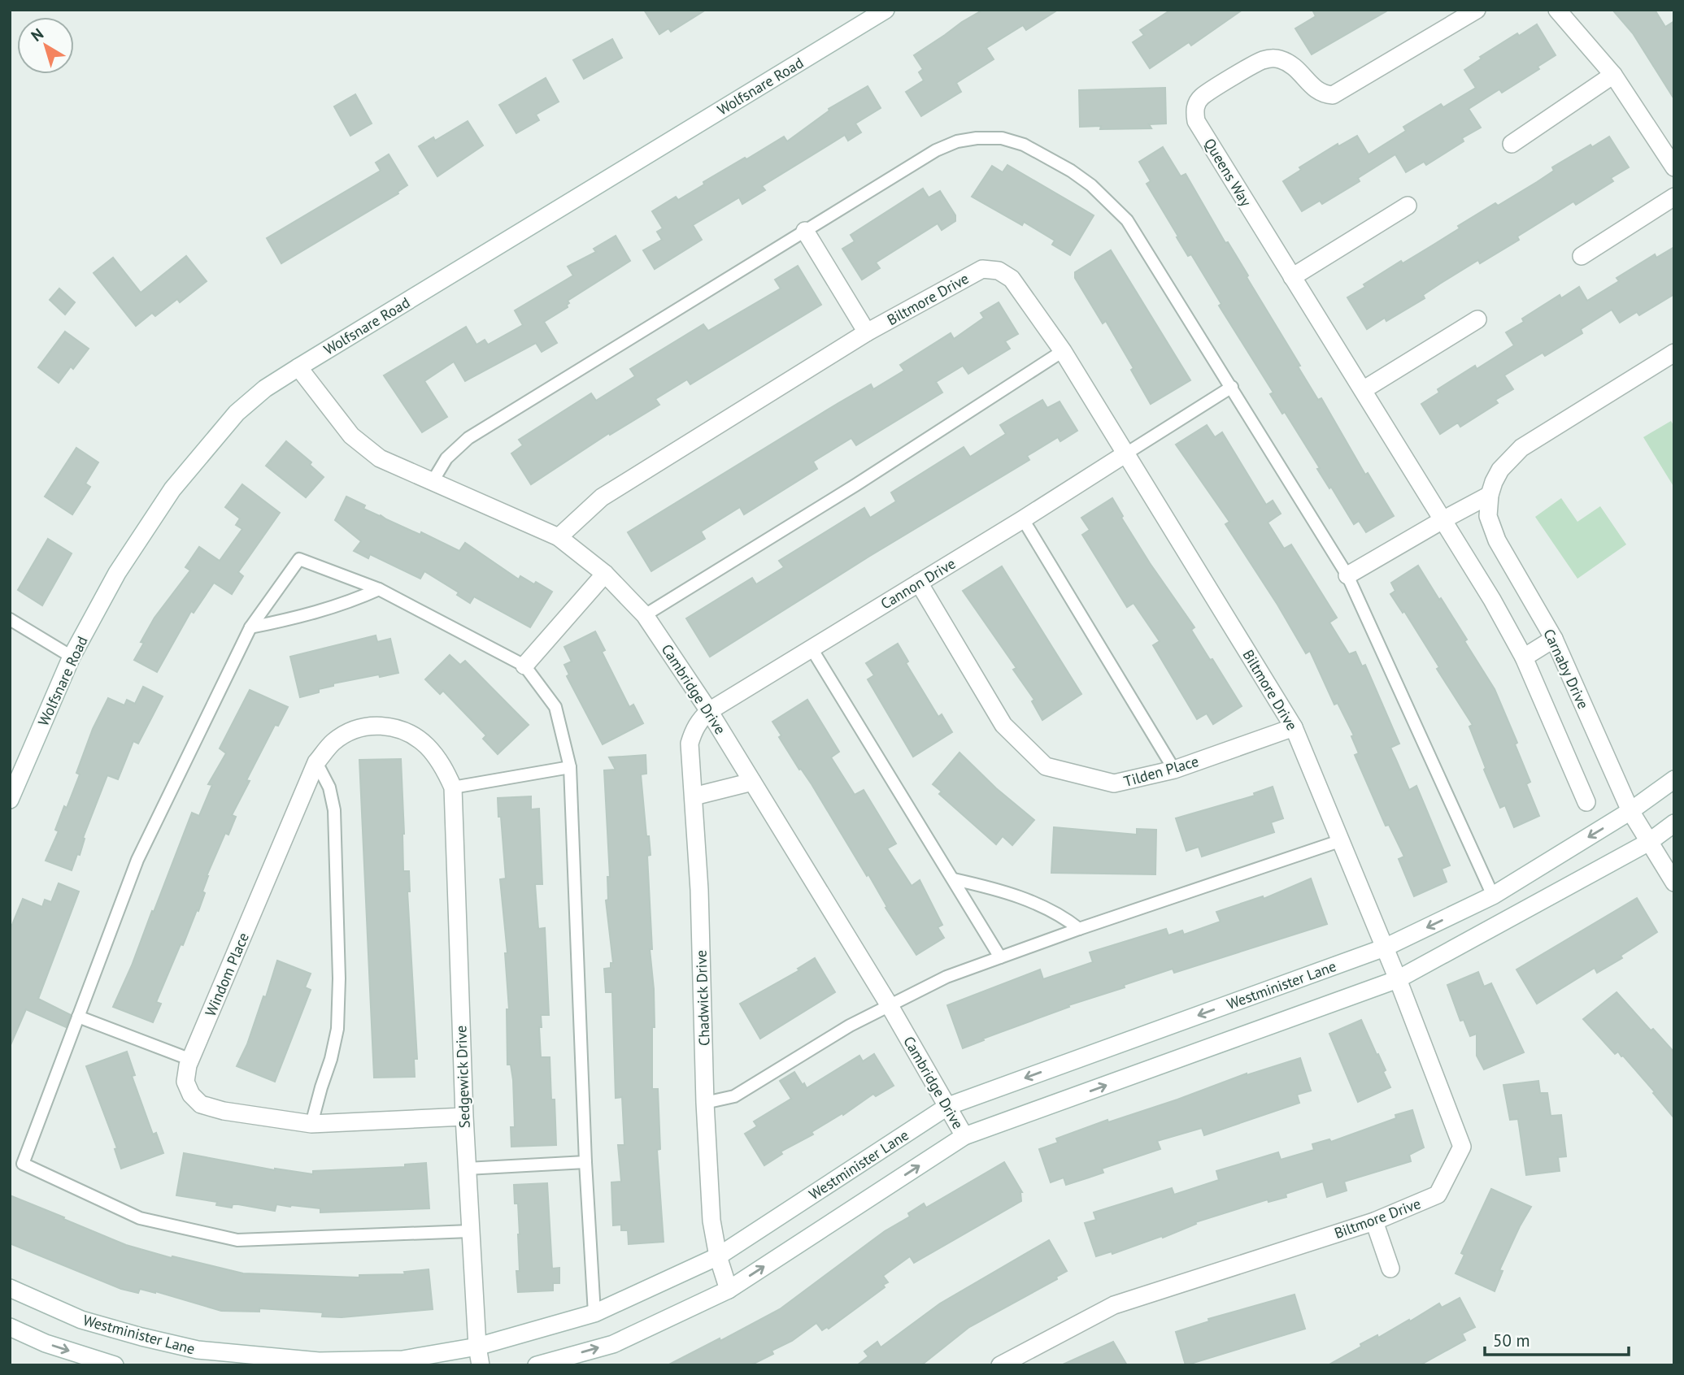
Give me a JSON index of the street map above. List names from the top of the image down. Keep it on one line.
{"streets":{"street":["Wolfsnare Road","Queens Way","Biltmore Drive","Cannon Drive","Carnaby Drive","Cambridge Drive","Tilden Place","Windom Place","Westminister Lane","Chadwick Drive","Sedgewick Drive"]},"crossings":[["Wolfsnare Road","Cambridge Drive"],["Biltmore Drive","Cannon Drive"],["Biltmore Drive","Cambridge Drive"],["Biltmore Drive","Tilden Place"],["Biltmore Drive","Westminister Lane"],["Cannon Drive","Cambridge Drive"],["Cannon Drive","Tilden Place"],["Cannon Drive","Chadwick Drive"],["Carnaby Drive","Westminister Lane"],["Cambridge Drive","Westminister Lane"],["Cambridge Drive","Chadwick Drive"],["Windom Place","Sedgewick Drive"],["Westminister Lane","Chadwick Drive"],["Westminister Lane","Sedgewick Drive"]],"scale_bar":"50 m","north":"top left"}
